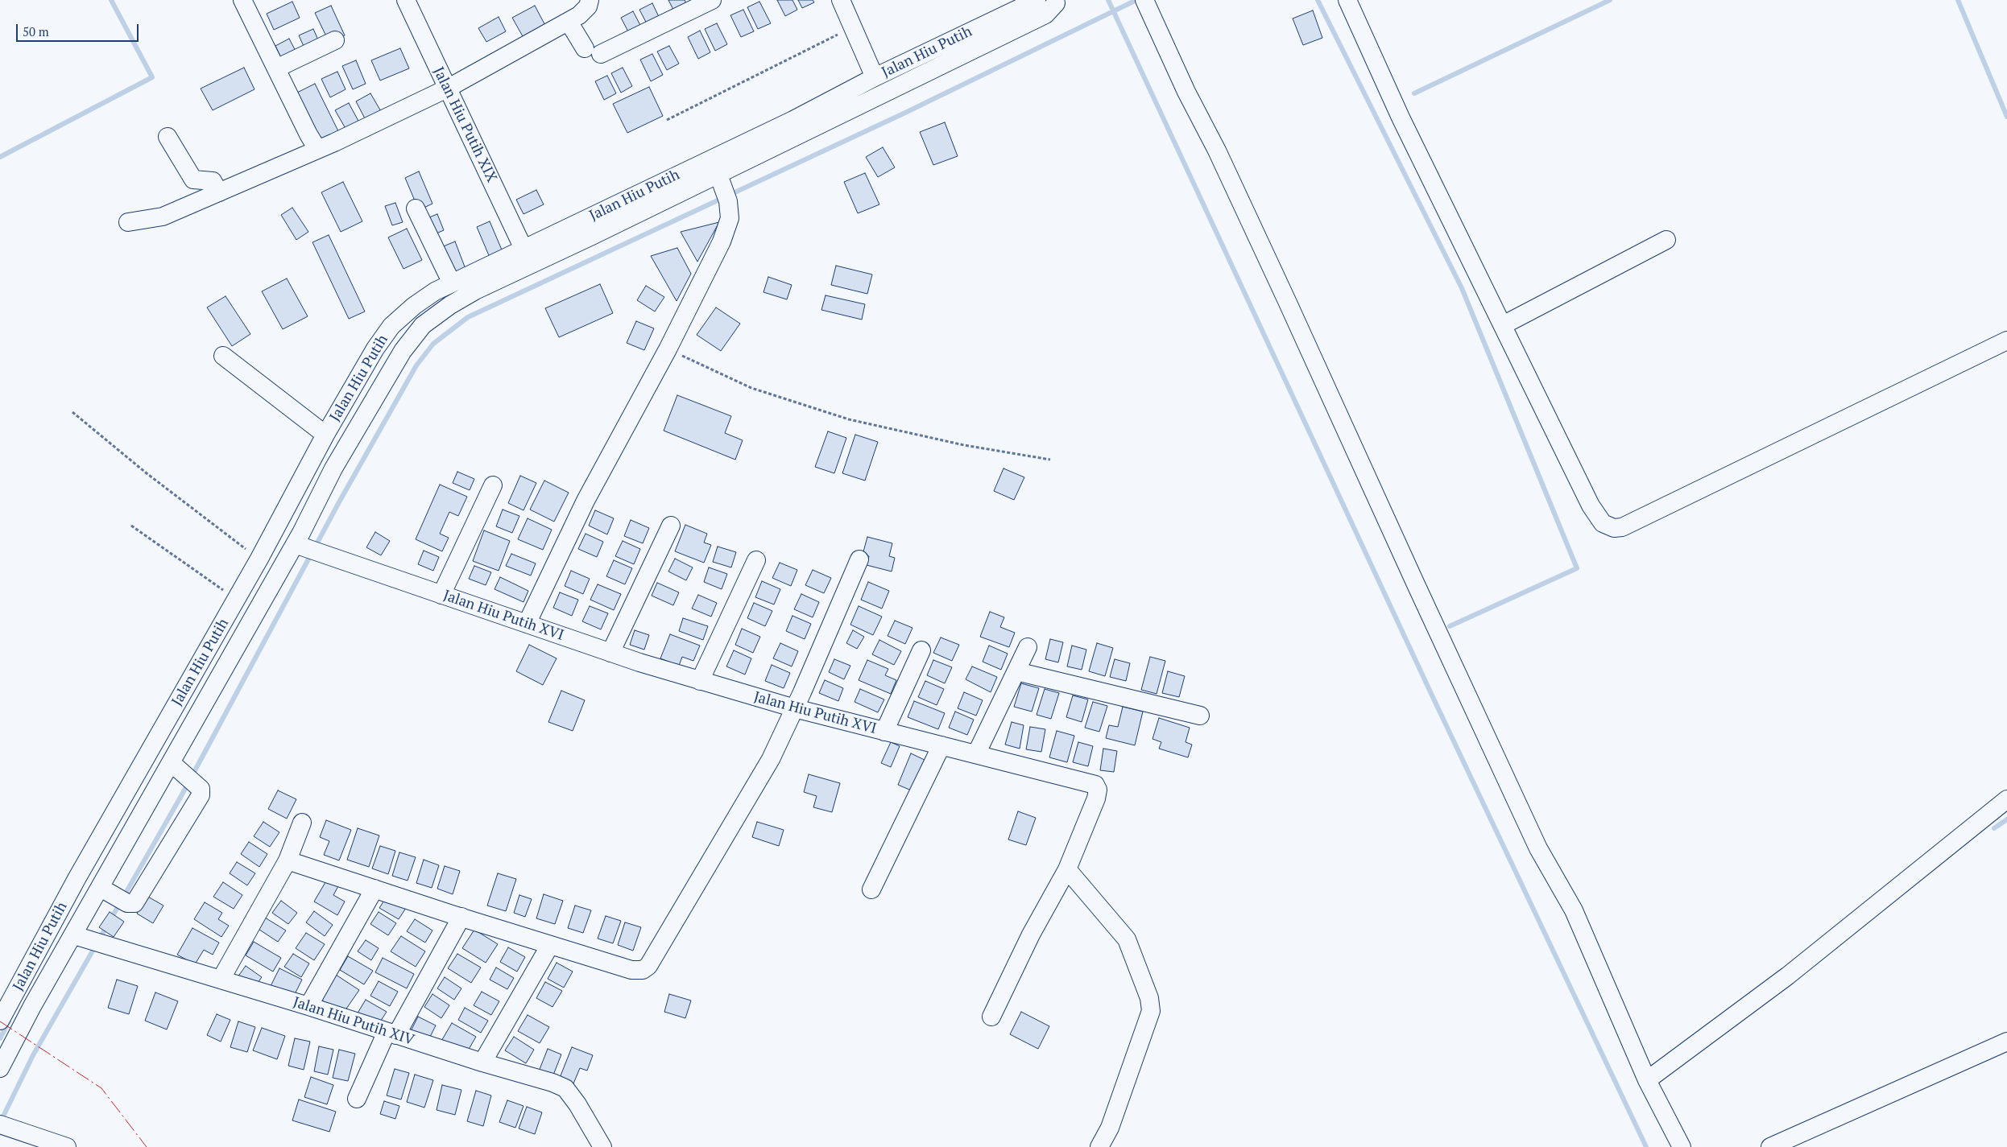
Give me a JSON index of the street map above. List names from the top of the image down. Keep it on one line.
{"streets":{"street":["Jalan Hiu Putih","Jalan Hiu Putih XIX","Jalan Hiu Putih XVI","Jalan Hiu Putih XIV"]},"crossings":[["Jalan Hiu Putih","Jalan Hiu Putih XIX"],["Jalan Hiu Putih","Jalan Hiu Putih XVI"],["Jalan Hiu Putih","Jalan Hiu Putih XIV"]],"scale_bar":"50 m"}
